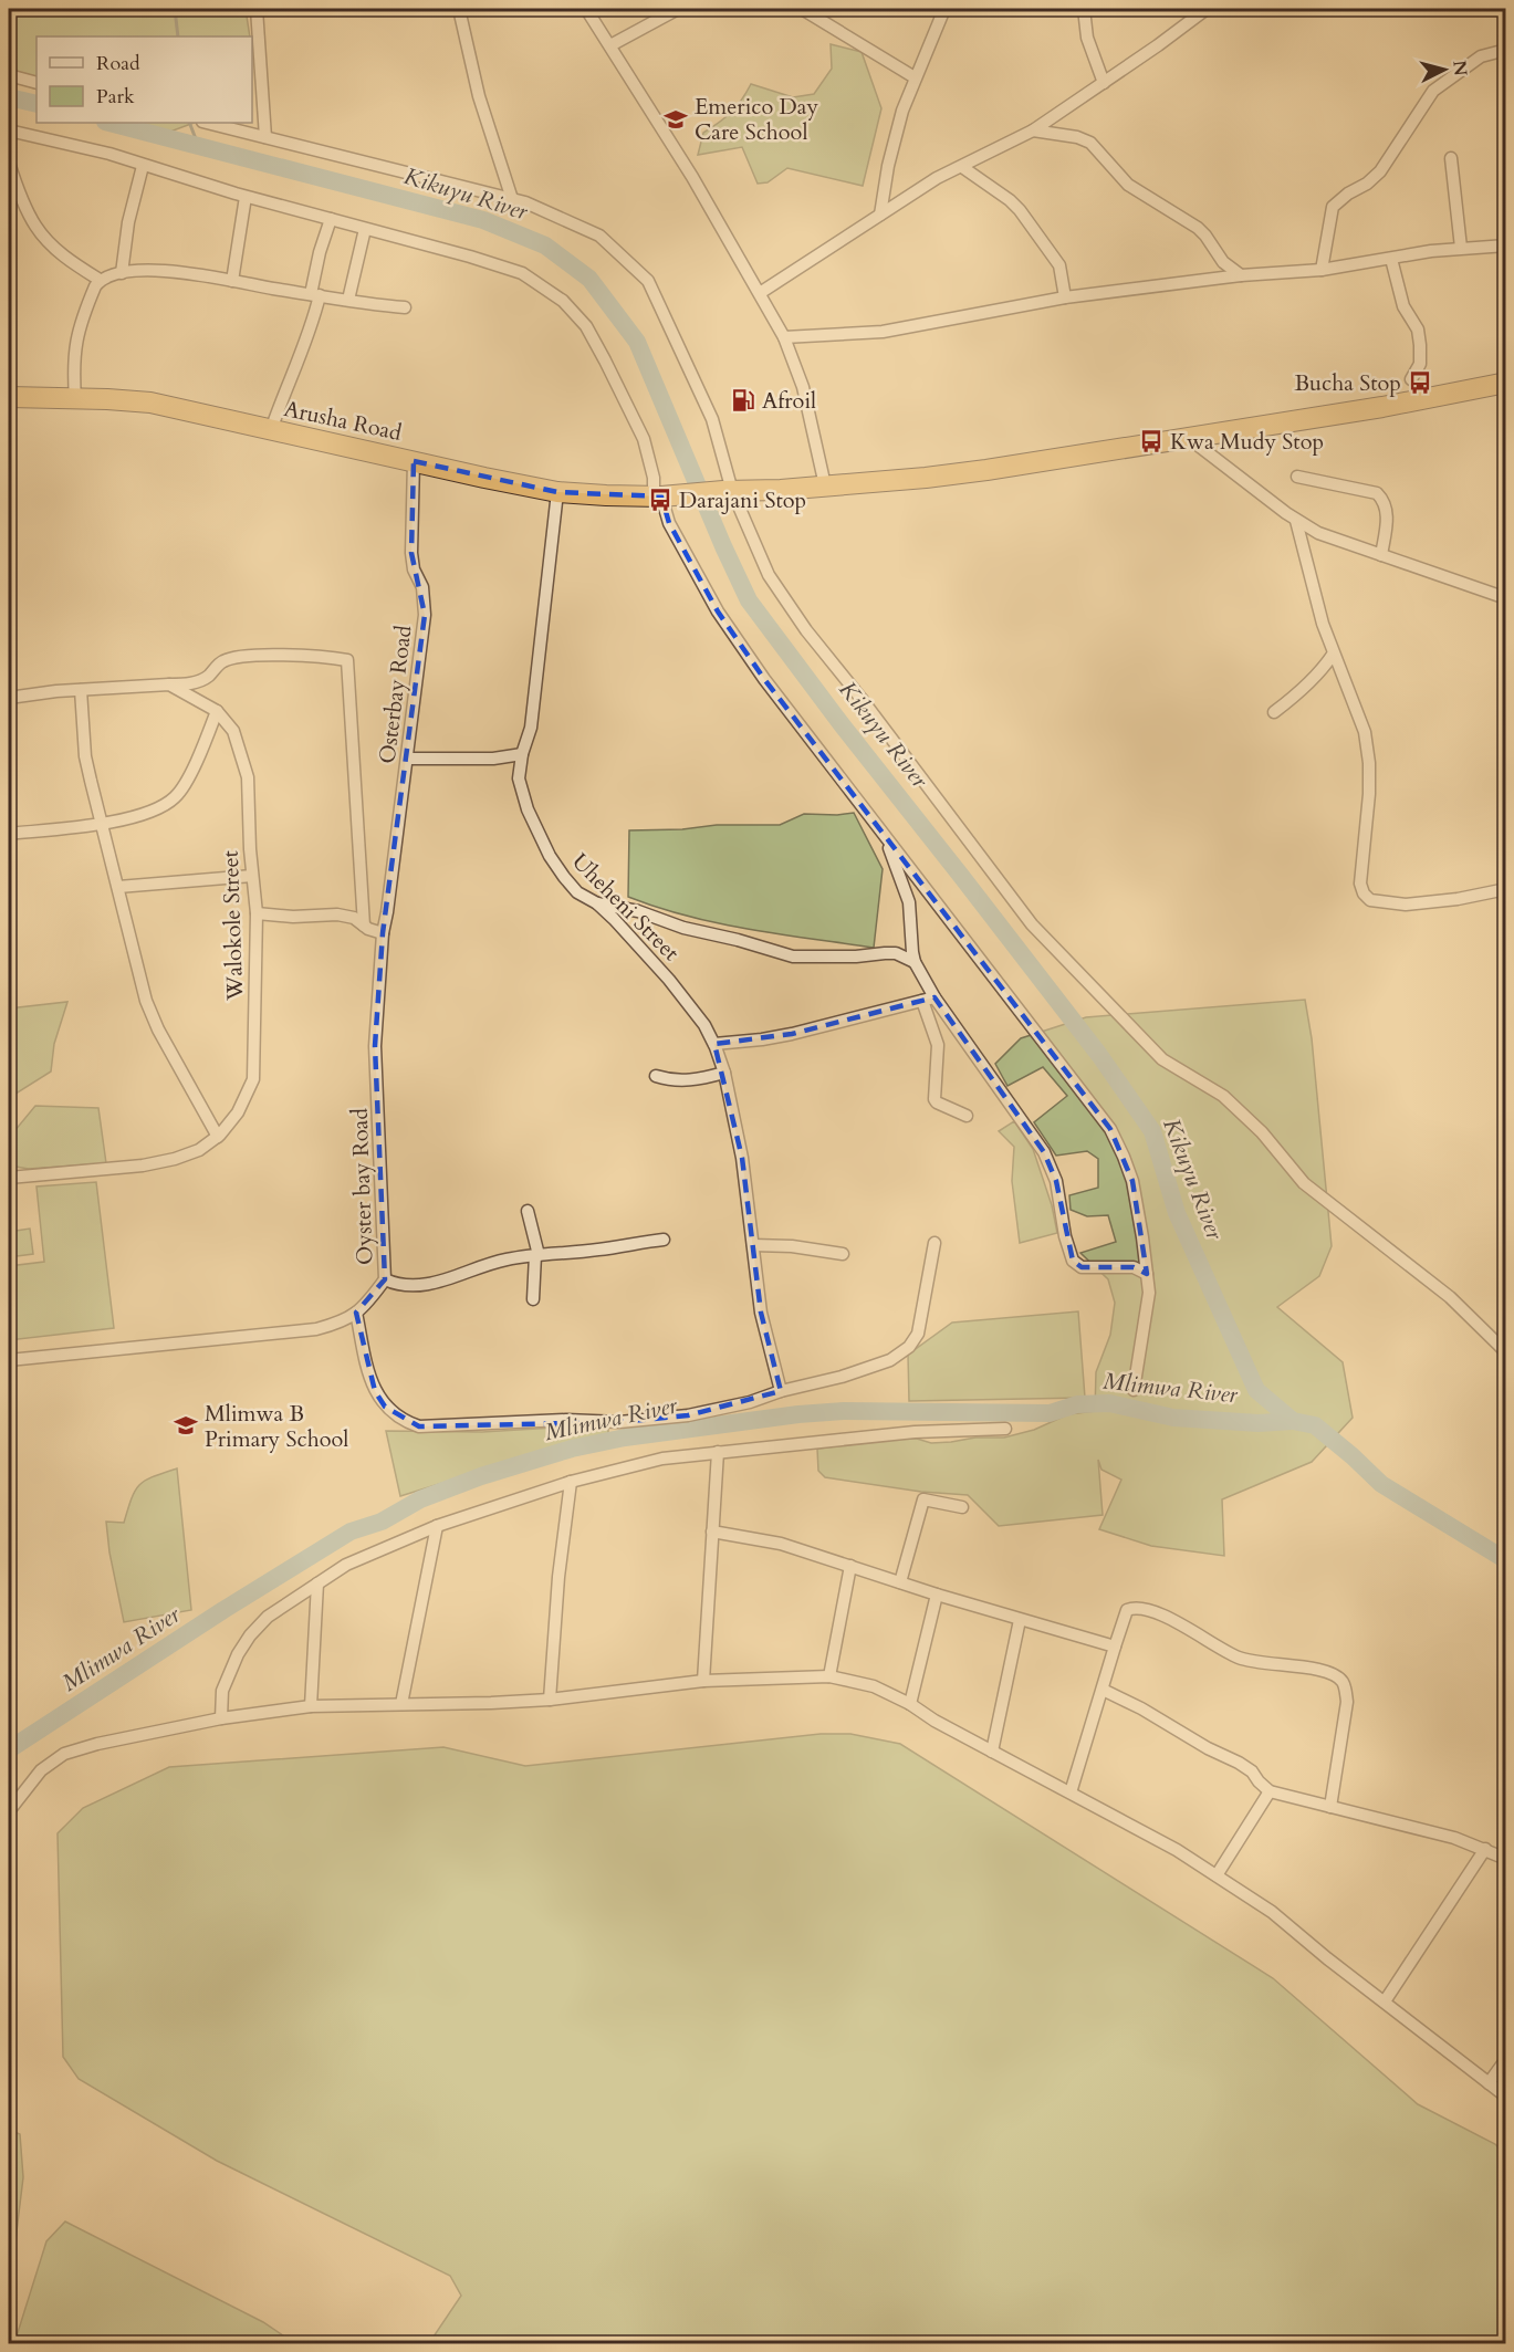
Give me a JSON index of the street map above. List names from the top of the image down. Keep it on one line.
{"streets":{"highway":["Arusha Road"],"street":["Osterbay Road","Uheheni Street","Walokole Street","Oyster bay Road"]},"crossings":[["Arusha Road","Osterbay Road"],["Arusha Road","Uheheni Street"],["Osterbay Road","Oyster bay Road"]],"water":["Kikuyu River","Mlimwa River"],"places":{"school or university":["Emerico Day Care School","Mlimwa B Primary School"],"bus stop":["Bucha Stop","Kwa Mudy Stop","Darajani Stop"],"fuel station":["Afroil"]},"legend":["Road","Park"],"north":"right"}
